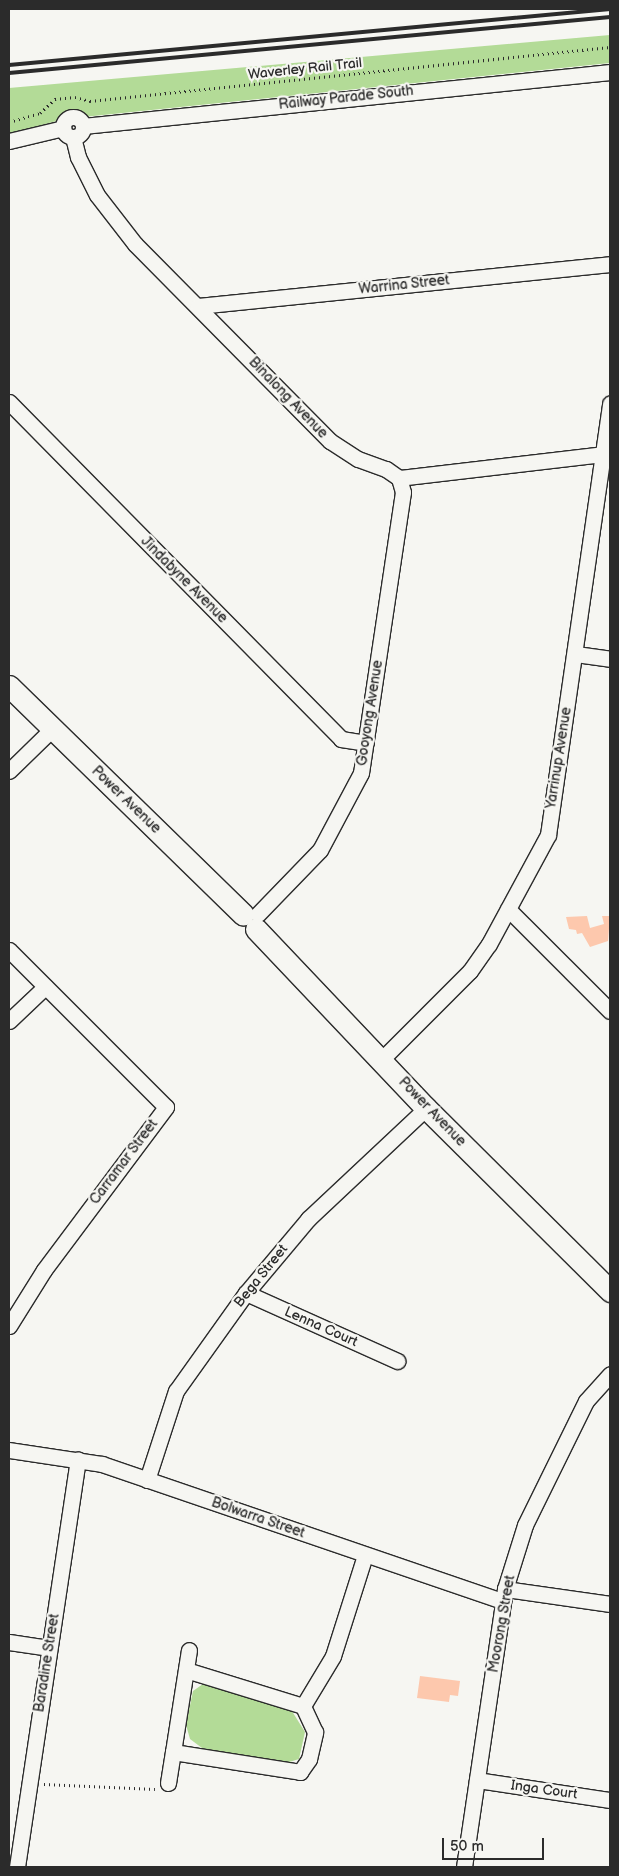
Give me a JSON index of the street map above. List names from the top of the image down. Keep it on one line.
{"streets":{"street":["Railway Parade South","Warrina Street","Binalong Avenue","Jindabyne Avenue","Gooyong Avenue","Yarrinup Avenue","Power Avenue","Carramar Street","Bega Street","Lenna Court","Bolwarra Street","Moorong Street","Baradine Street","Inga Court"],"path":["Waverley Rail Trail"]},"crossings":[["Railway Parade South","Binalong Avenue"],["Warrina Street","Binalong Avenue"],["Binalong Avenue","Gooyong Avenue"],["Jindabyne Avenue","Gooyong Avenue"],["Gooyong Avenue","Power Avenue"],["Yarrinup Avenue","Power Avenue"],["Power Avenue","Bega Street"],["Bega Street","Lenna Court"],["Bega Street","Bolwarra Street"],["Bolwarra Street","Moorong Street"],["Bolwarra Street","Baradine Street"],["Moorong Street","Inga Court"]],"scale_bar":"50 m"}
